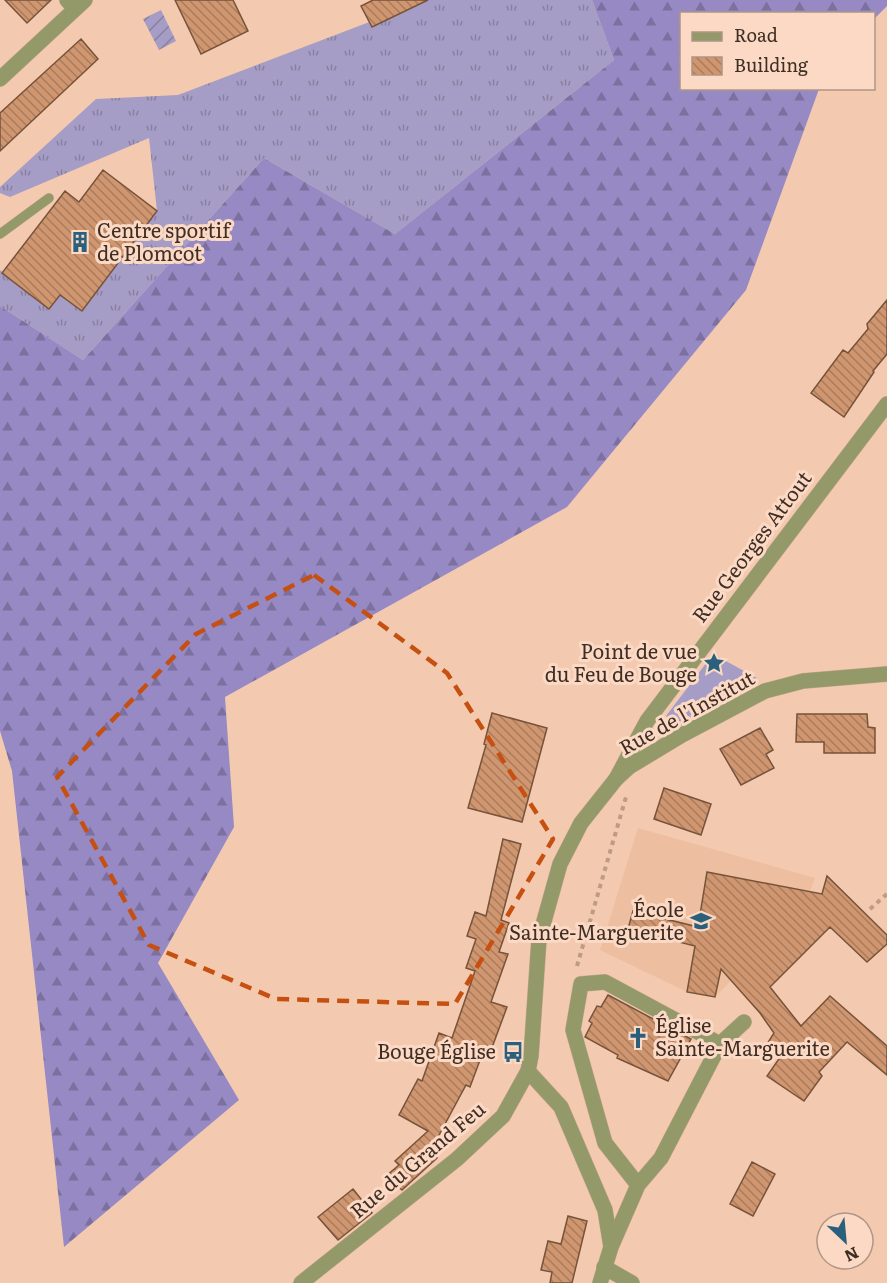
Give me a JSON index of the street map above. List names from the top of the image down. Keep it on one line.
{"streets":{"street":["Rue Georges Attout","Rue de l'Institut","Rue du Grand Feu"]},"crossings":[["Rue Georges Attout","Rue de l'Institut"],["Rue Georges Attout","Rue du Grand Feu"],["Rue de l'Institut","Rue du Grand Feu"]],"places":{"building":["Centre sportif de Plomcot"],"place":["Point de vue du Feu de Bouge"],"school or university":["École Sainte-Marguerite"],"church":["Église Sainte-Marguerite"],"bus stop":["Bouge Église"]},"legend":["Road","Building"],"north":"bottom right"}
